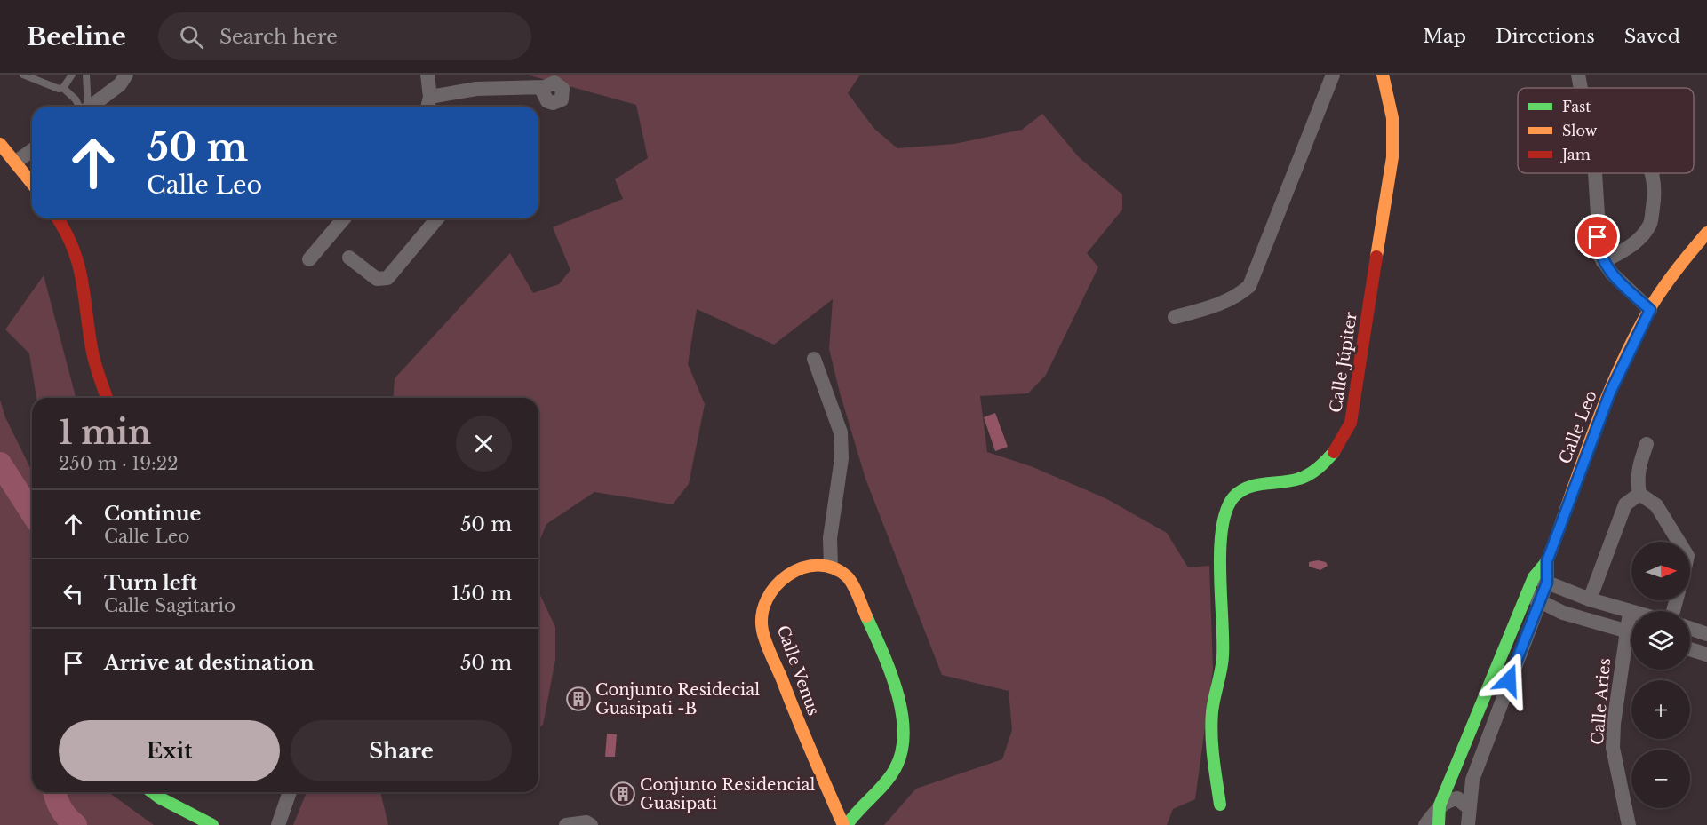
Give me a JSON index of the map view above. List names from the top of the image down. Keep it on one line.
{"streets":{"street":["Calle Júpiter","Calle Leo","Calle Venus","Calle Aries"]},"places":{"building":["Conjunto Residecial Guasipati -B","Conjunto Residencial Guasipati"]},"legend":["Fast","Slow","Jam"],"north":"right","page":{"header":"Beeline","search":"Search here","nav":["Map","Directions","Saved"],"turn":["50 m","Calle Leo"],"heading":["1 min","250 m · 19:22"],"list":[{"name":"Continue","note":"Calle Leo","value":"50 m"},{"name":"Turn left","note":"Calle Sagitario","value":"150 m"},{"name":"Arrive at destination","value":"50 m"}],"map_buttons":["+","−"],"buttons":["Exit","Share"]}}
